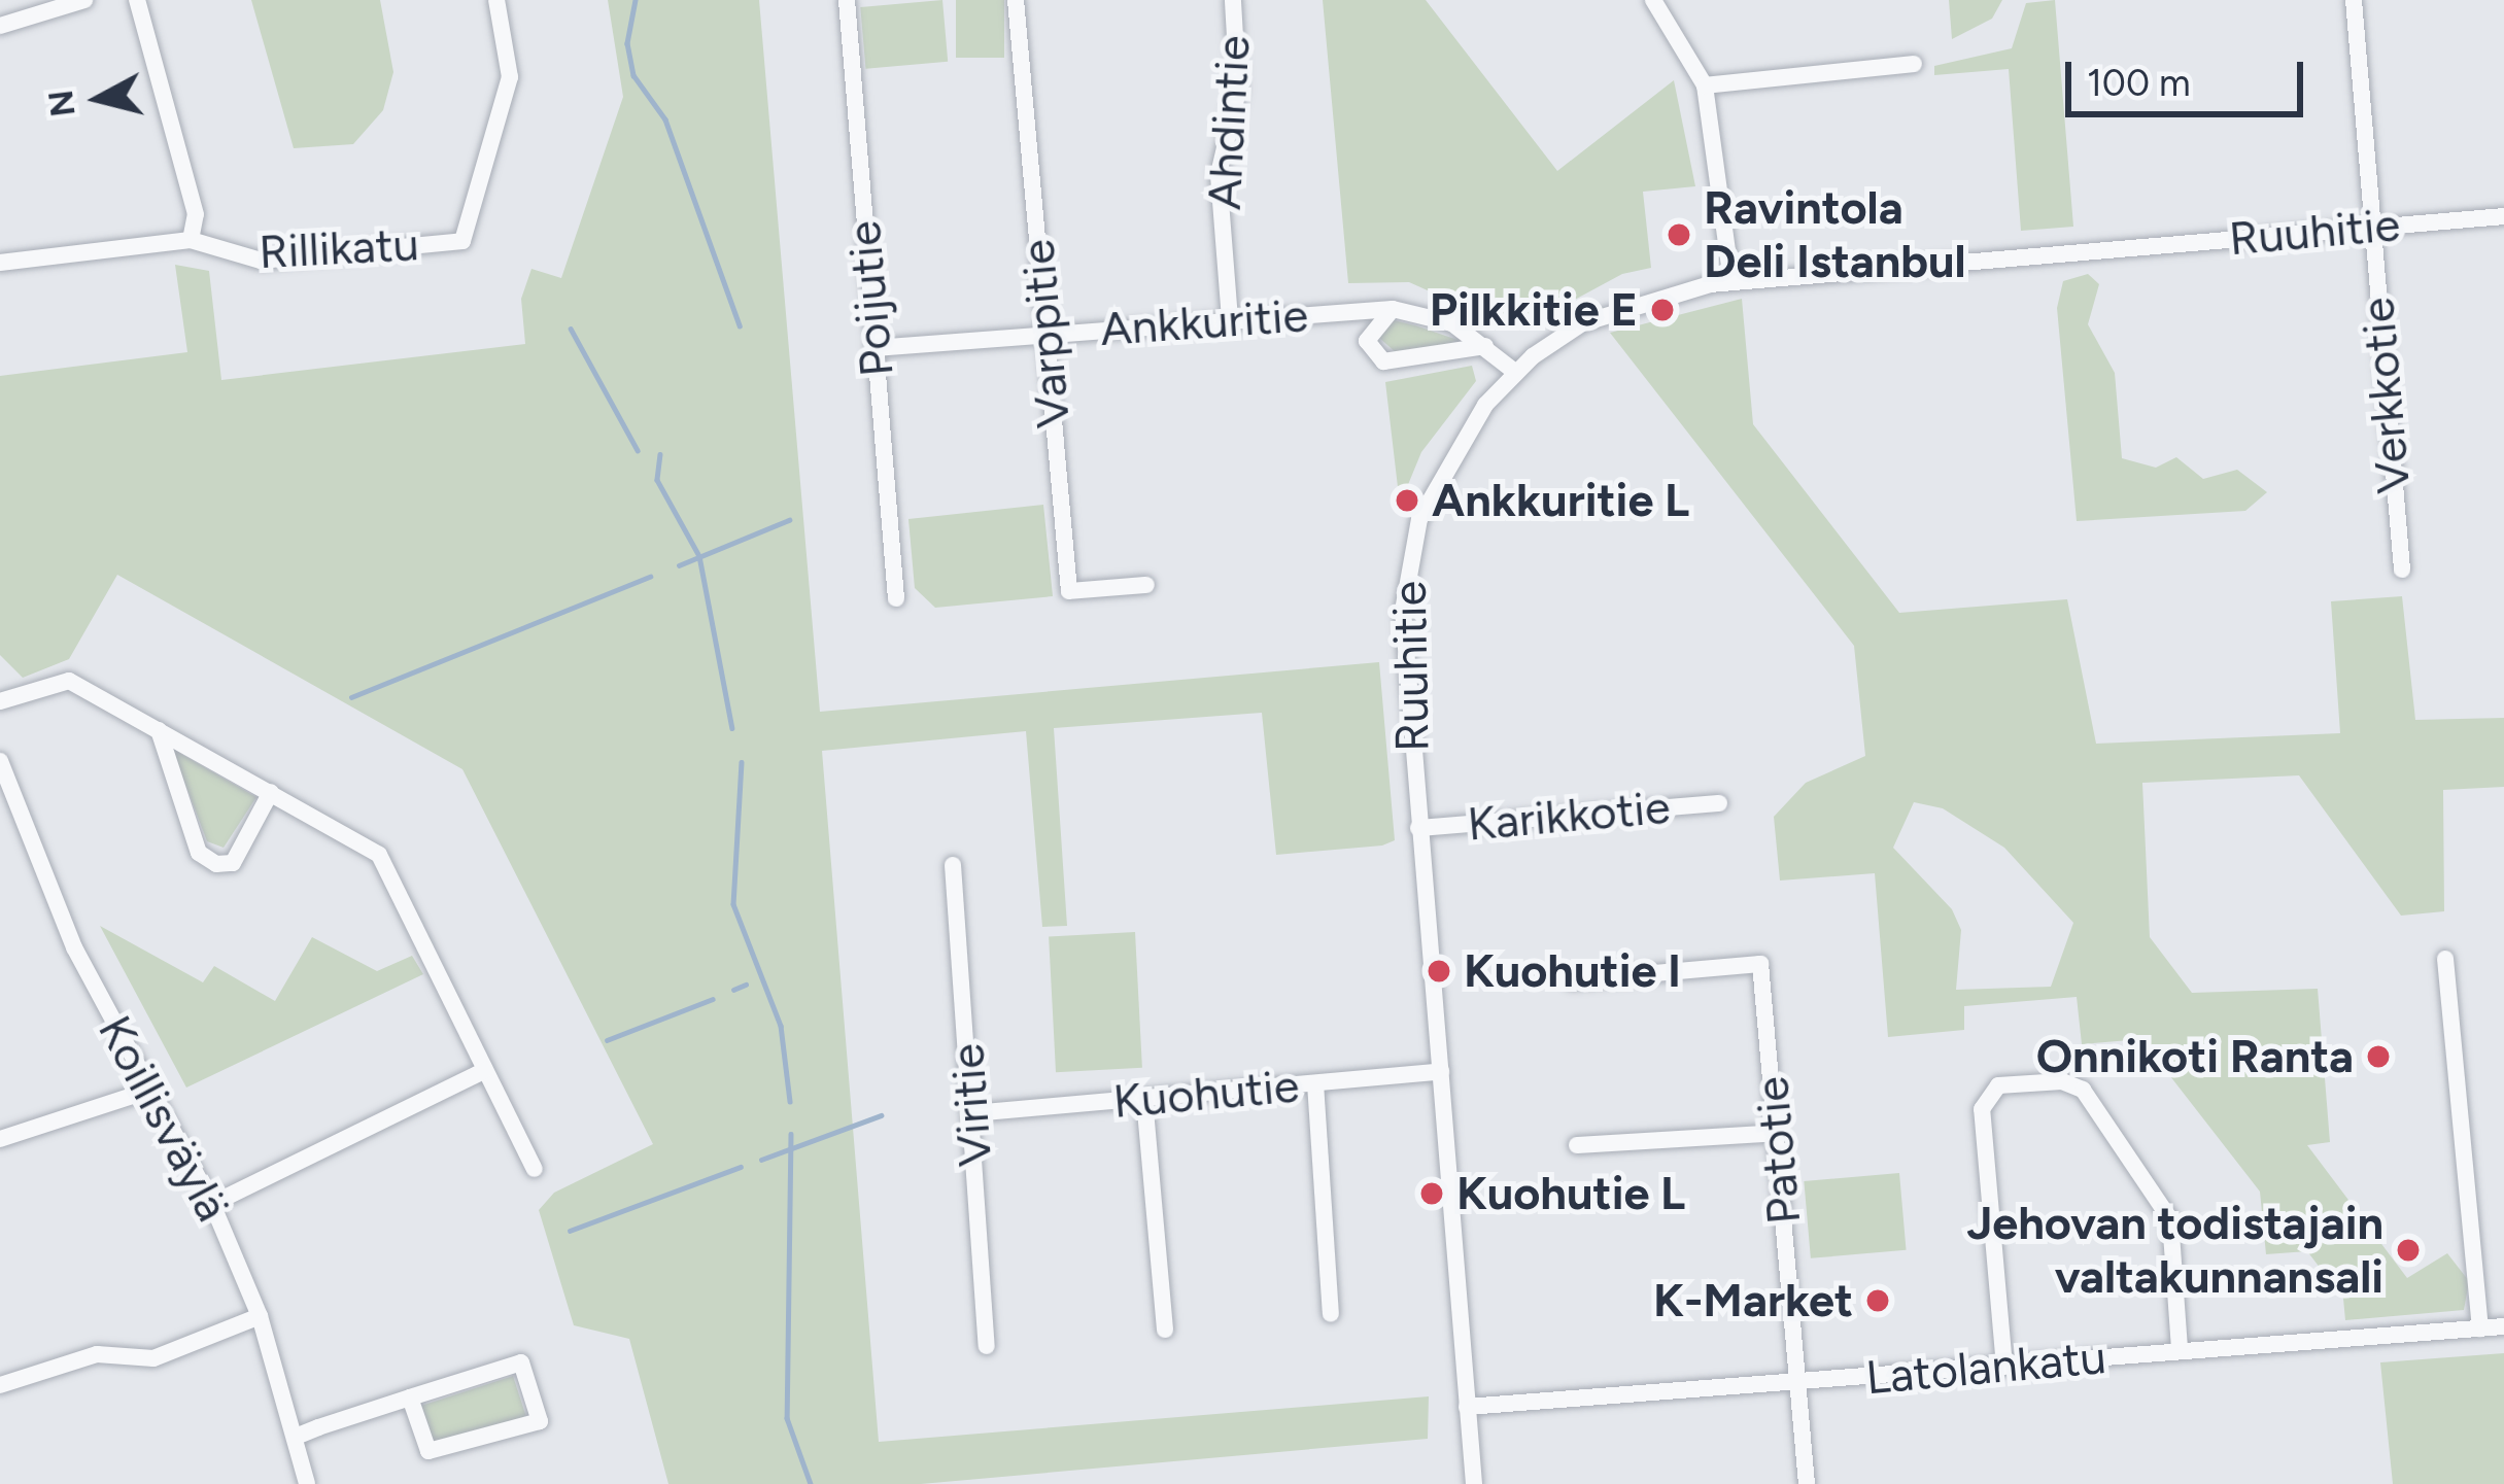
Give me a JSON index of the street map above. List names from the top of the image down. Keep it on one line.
{"streets":{"street":["Ahdintie","Ruuhitie","Rillikatu","Poijutie","Ankkuritie","Varppitie","Verkkotie","Karikkotie","Kuohutie","Viritie","Koillisväylä","Patotie","Latolankatu"]},"crossings":[["Ahdintie","Ankkuritie"],["Ruuhitie","Ankkuritie"],["Ruuhitie","Verkkotie"],["Ruuhitie","Karikkotie"],["Ruuhitie","Kuohutie"],["Ruuhitie","Latolankatu"],["Poijutie","Ankkuritie"],["Ankkuritie","Varppitie"],["Kuohutie","Viritie"],["Patotie","Latolankatu"]],"places":["Ravintola Deli Istanbul","Pilkkitie E","Ankkuritie L","Kuohutie I","Onnikoti Ranta","Kuohutie L","Jehovan todistajain valtakunnansali","K-Market"],"scale_bar":"100 m","north":"left"}
